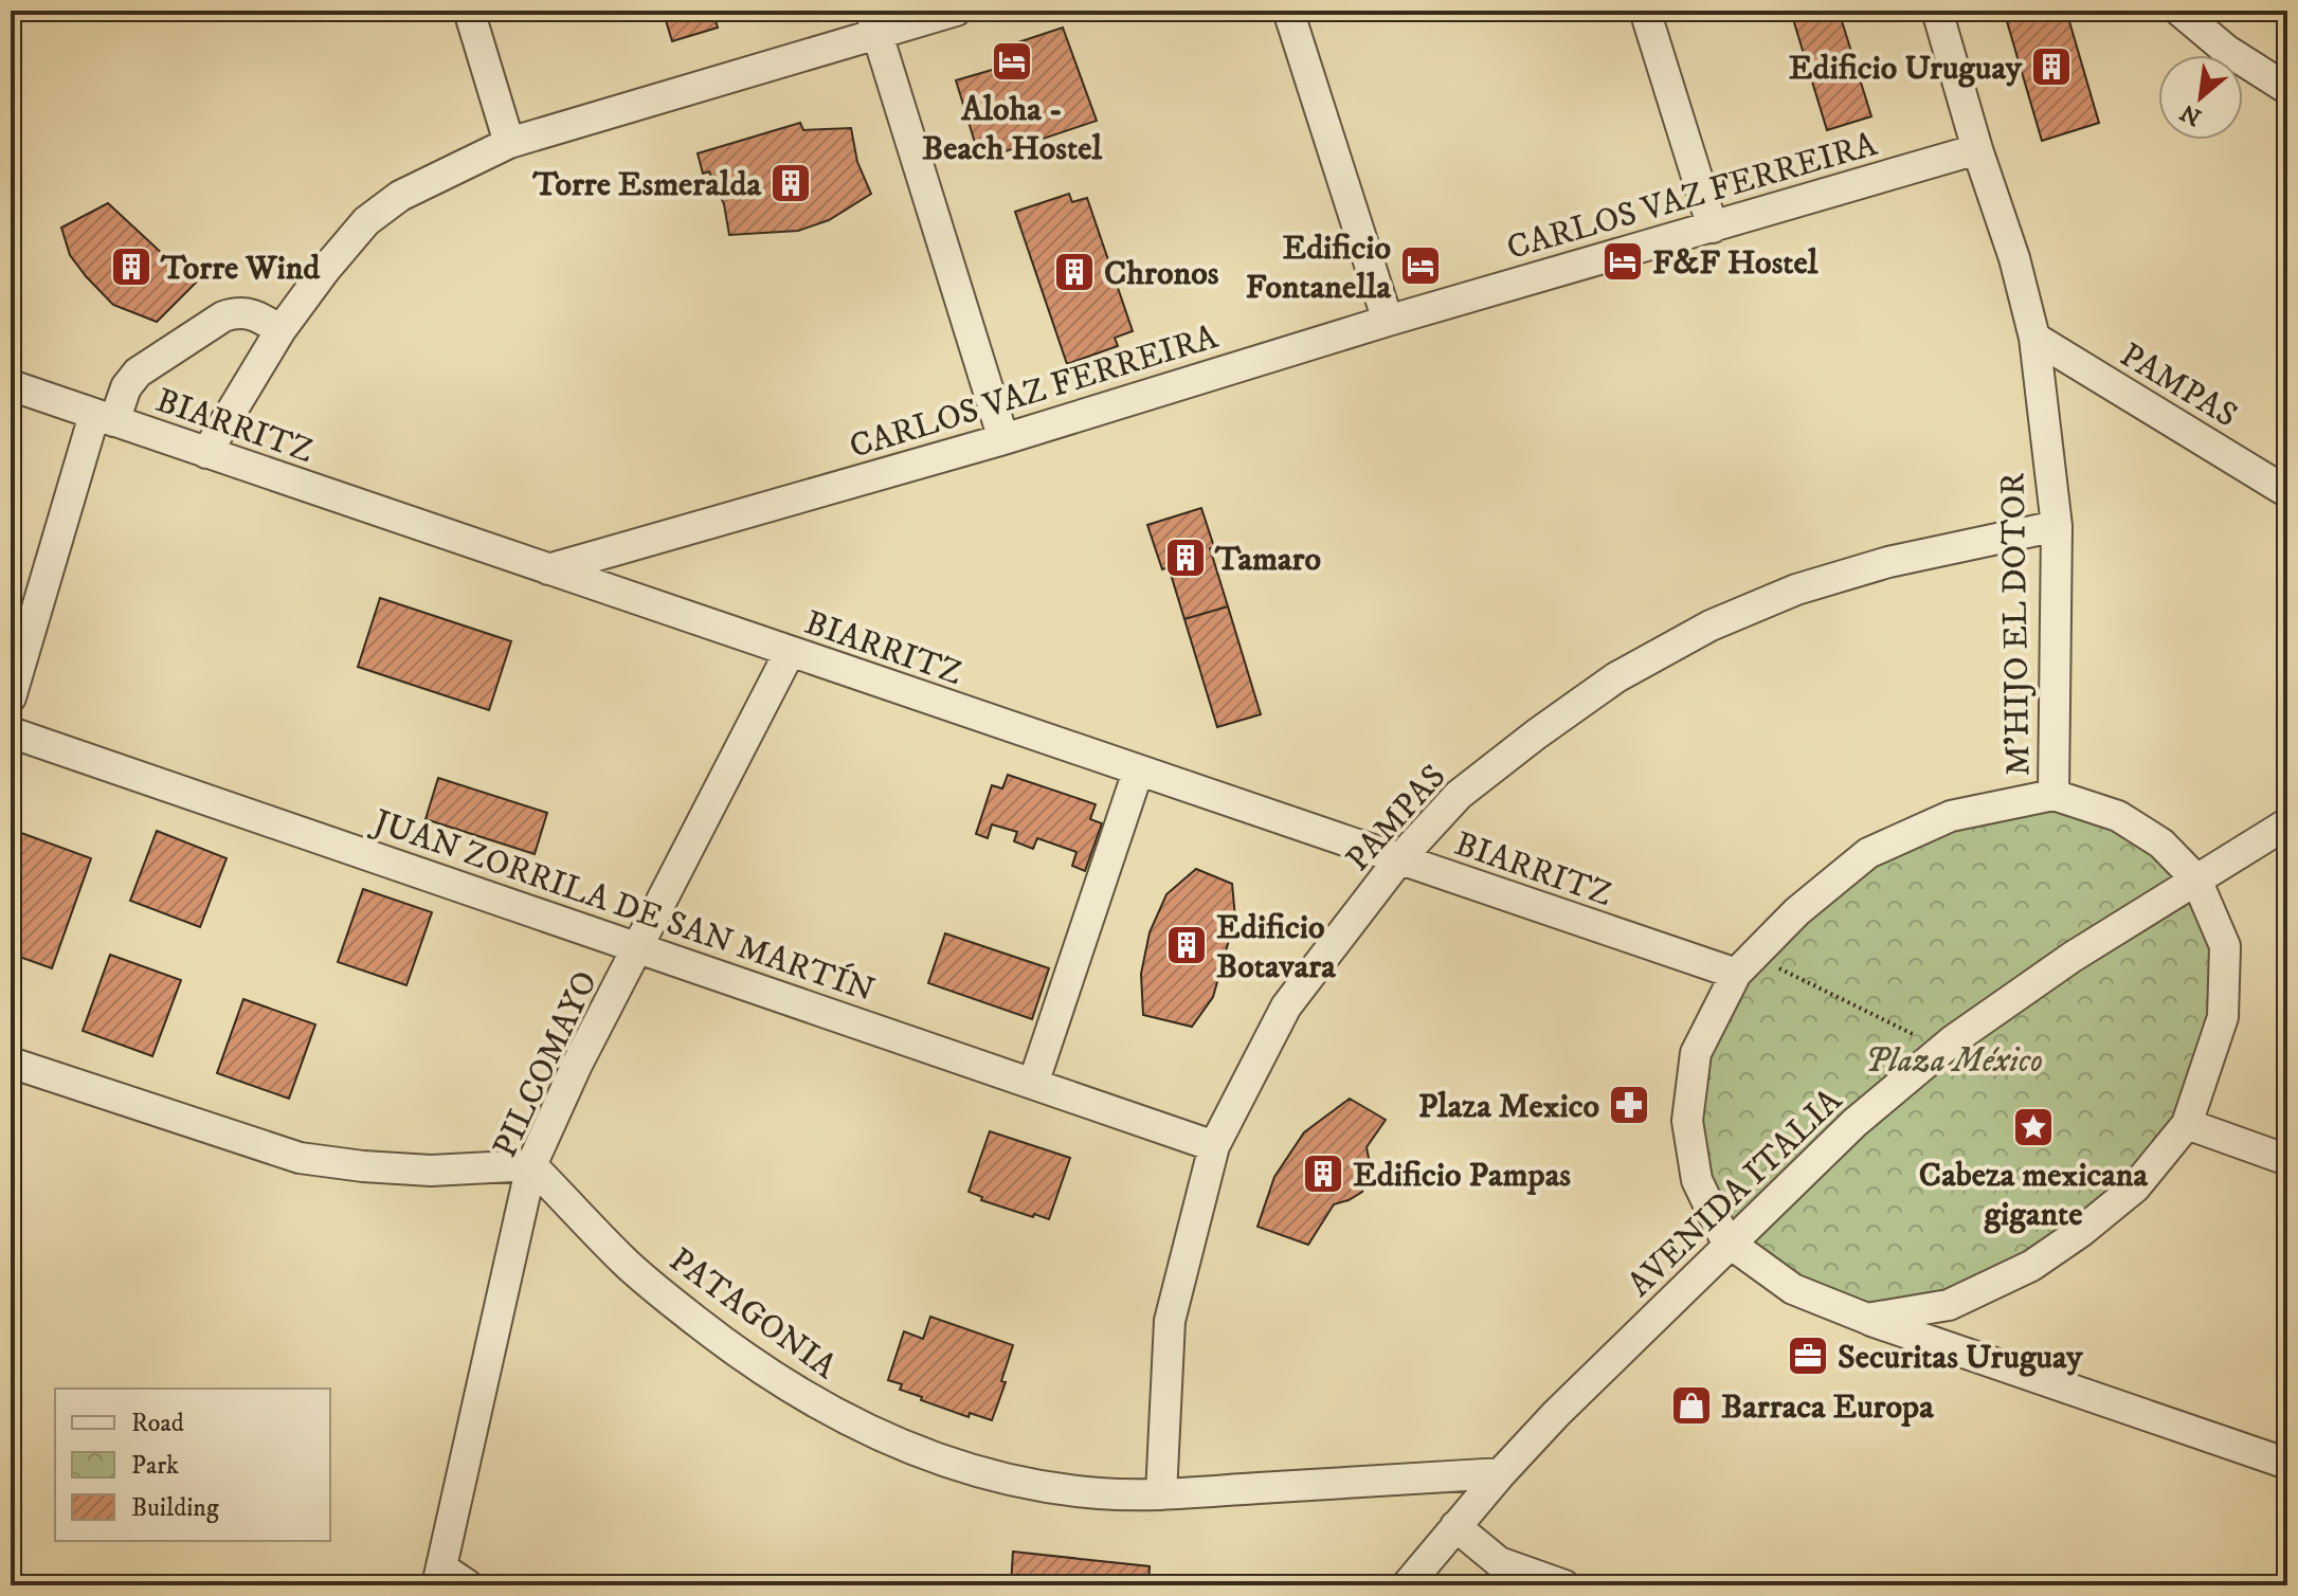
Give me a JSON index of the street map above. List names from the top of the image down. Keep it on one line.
{"streets":{"street":["CARLOS VAZ FERREIRA","PAMPAS","BIARRITZ","M'HIJO EL DOTOR","JUAN ZORRILA DE SAN MARTÍN","PILCOMAYO","AVENIDA ITALIA","PATAGONIA"]},"crossings":[["CARLOS VAZ FERREIRA","BIARRITZ"],["CARLOS VAZ FERREIRA","M'HIJO EL DOTOR"],["PAMPAS","BIARRITZ"],["PAMPAS","M'HIJO EL DOTOR"],["PAMPAS","JUAN ZORRILA DE SAN MARTÍN"],["PAMPAS","PATAGONIA"],["BIARRITZ","PILCOMAYO"],["JUAN ZORRILA DE SAN MARTÍN","PILCOMAYO"],["PILCOMAYO","PATAGONIA"],["AVENIDA ITALIA","PATAGONIA"]],"parks":["Plaza México"],"places":{"hotel":["Aloha - Beach Hostel","F&F Hostel","Edificio Fontanella"],"building":["Edificio Uruguay","Torre Esmeralda","Torre Wind","Chronos","Tamaro","Edificio Botavara","Edificio Pampas"],"pharmacy":["Plaza Mexico"],"place":["Cabeza mexicana gigante"],"office":["Securitas Uruguay"],"shop":["Barraca Europa"]},"legend":["Road","Park","Building"],"north":"bottom left"}
